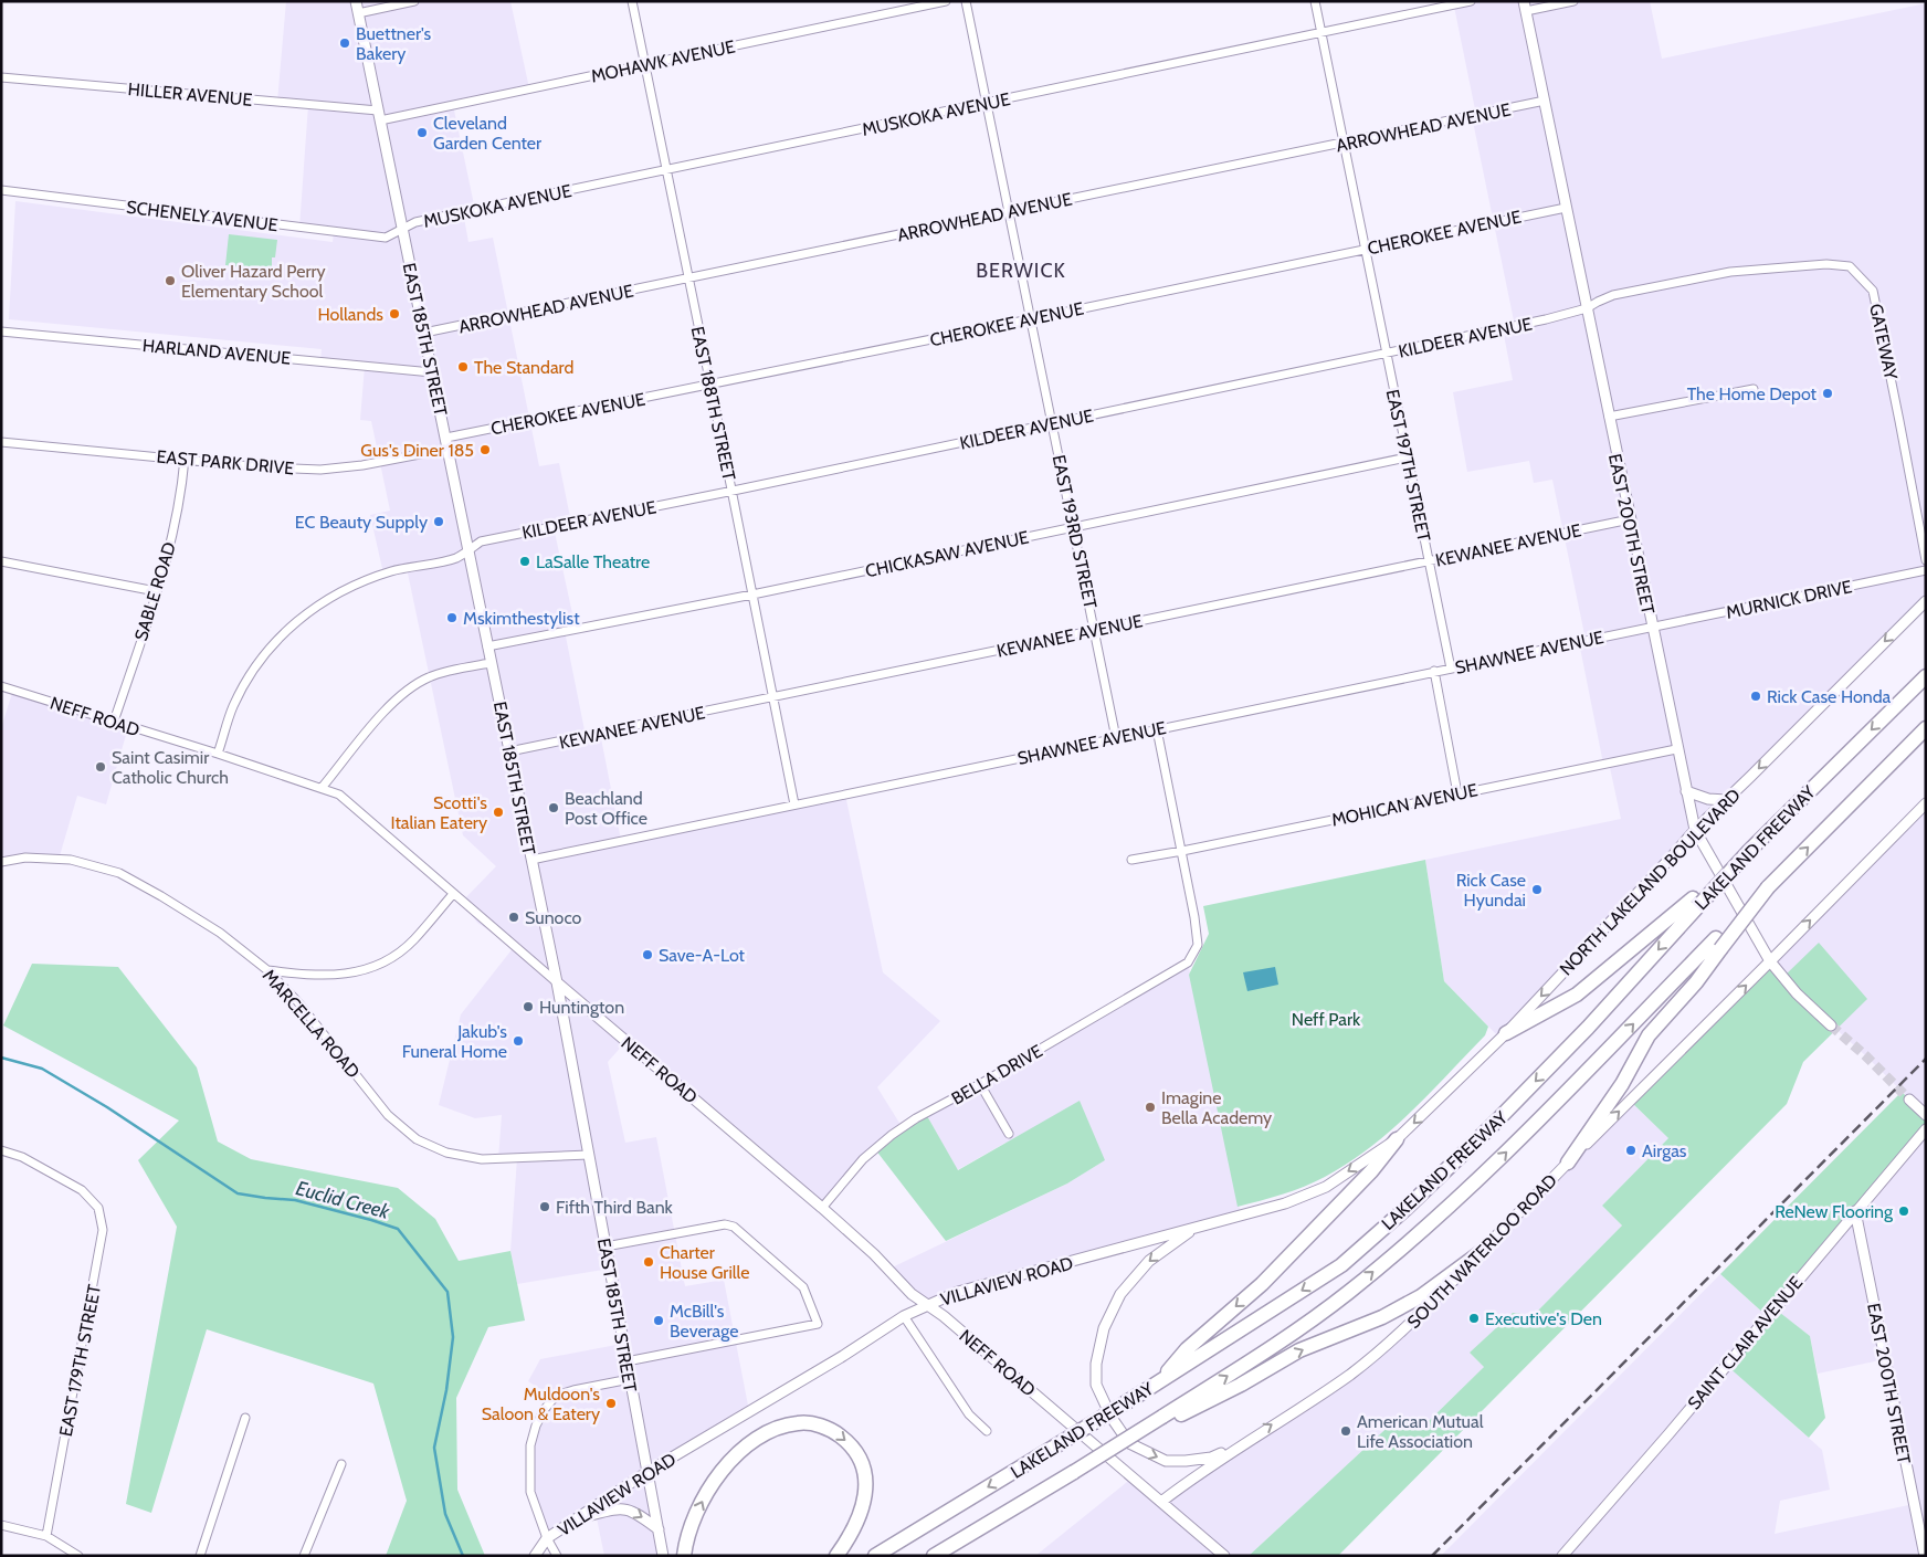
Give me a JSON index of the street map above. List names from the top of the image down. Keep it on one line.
{"streets":{"highway":["LAKELAND FREEWAY"],"street":["MOHAWK AVENUE","HILLER AVENUE","MUSKOKA AVENUE","ARROWHEAD AVENUE","SCHENELY AVENUE","CHEROKEE AVENUE","KILDEER AVENUE","EAST 185TH STREET","GATEWAY","HARLAND AVENUE","EAST 188TH STREET","EAST PARK DRIVE","EAST 197TH STREET","EAST 193RD STREET","EAST 200TH STREET","KEWANEE AVENUE","CHICKASAW AVENUE","SABLE ROAD","MURNICK DRIVE","SHAWNEE AVENUE","NEFF ROAD","MOHICAN AVENUE","NORTH LAKELAND BOULEVARD","MARCELLA ROAD","BELLA DRIVE","SOUTH WATERLOO ROAD","VILLAVIEW ROAD","SAINT CLAIR AVENUE","EAST 179TH STREET"]},"crossings":[["MOHAWK AVENUE","HILLER AVENUE"],["MOHAWK AVENUE","EAST 185TH STREET"],["MOHAWK AVENUE","EAST 188TH STREET"],["HILLER AVENUE","EAST 185TH STREET"],["MUSKOKA AVENUE","SCHENELY AVENUE"],["MUSKOKA AVENUE","EAST 185TH STREET"],["MUSKOKA AVENUE","EAST 188TH STREET"],["MUSKOKA AVENUE","EAST 197TH STREET"],["MUSKOKA AVENUE","EAST 193RD STREET"],["ARROWHEAD AVENUE","EAST 185TH STREET"],["ARROWHEAD AVENUE","EAST 188TH STREET"],["ARROWHEAD AVENUE","EAST 197TH STREET"],["ARROWHEAD AVENUE","EAST 193RD STREET"],["ARROWHEAD AVENUE","EAST 200TH STREET"],["SCHENELY AVENUE","EAST 185TH STREET"],["CHEROKEE AVENUE","EAST 185TH STREET"],["CHEROKEE AVENUE","EAST 188TH STREET"],["CHEROKEE AVENUE","EAST PARK DRIVE"],["CHEROKEE AVENUE","EAST 197TH STREET"],["CHEROKEE AVENUE","EAST 193RD STREET"],["CHEROKEE AVENUE","EAST 200TH STREET"],["KILDEER AVENUE","EAST 185TH STREET"],["KILDEER AVENUE","GATEWAY"],["KILDEER AVENUE","EAST 188TH STREET"],["KILDEER AVENUE","EAST 197TH STREET"],["KILDEER AVENUE","EAST 193RD STREET"],["KILDEER AVENUE","EAST 200TH STREET"],["KILDEER AVENUE","NEFF ROAD"],["EAST 185TH STREET","HARLAND AVENUE"],["EAST 185TH STREET","EAST PARK DRIVE"],["EAST 185TH STREET","KEWANEE AVENUE"],["EAST 185TH STREET","CHICKASAW AVENUE"],["EAST 185TH STREET","SHAWNEE AVENUE"],["EAST 185TH STREET","NEFF ROAD"],["EAST 185TH STREET","MARCELLA ROAD"],["EAST 185TH STREET","VILLAVIEW ROAD"],["GATEWAY","EAST 200TH STREET"],["EAST 188TH STREET","KEWANEE AVENUE"],["EAST 188TH STREET","CHICKASAW AVENUE"],["EAST 188TH STREET","SHAWNEE AVENUE"],["EAST PARK DRIVE","SABLE ROAD"],["EAST 197TH STREET","KEWANEE AVENUE"],["EAST 197TH STREET","CHICKASAW AVENUE"],["EAST 197TH STREET","SHAWNEE AVENUE"],["EAST 193RD STREET","KEWANEE AVENUE"],["EAST 193RD STREET","CHICKASAW AVENUE"],["EAST 193RD STREET","SHAWNEE AVENUE"],["EAST 200TH STREET","KEWANEE AVENUE"],["EAST 200TH STREET","MURNICK DRIVE"],["EAST 200TH STREET","SHAWNEE AVENUE"],["EAST 200TH STREET","MOHICAN AVENUE"],["EAST 200TH STREET","NORTH LAKELAND BOULEVARD"],["EAST 200TH STREET","SOUTH WATERLOO ROAD"],["EAST 200TH STREET","SAINT CLAIR AVENUE"],["SABLE ROAD","NEFF ROAD"],["MURNICK DRIVE","SHAWNEE AVENUE"],["NEFF ROAD","BELLA DRIVE"],["NEFF ROAD","SOUTH WATERLOO ROAD"],["NEFF ROAD","VILLAVIEW ROAD"],["MOHICAN AVENUE","BELLA DRIVE"],["NORTH LAKELAND BOULEVARD","VILLAVIEW ROAD"]],"one_way":["NORTH LAKELAND BOULEVARD","SOUTH WATERLOO ROAD"],"districts":["BERWICK"],"water":["Euclid Creek"],"parks":["Neff Park"],"places":["Buettner's Bakery","Cleveland Garden Center","Oliver Hazard Perry Elementary School","Hollands","The Standard","The Home Depot","Gus's Diner 185","EC Beauty Supply","LaSalle Theatre","Mskimthestylist","Rick Case Honda","Saint Casimir Catholic Church","Beachland Post Office","Scotti's Italian Eatery","Rick Case Hyundai","Sunoco","Save-A-Lot","Huntington","Jakub's Funeral Home","Imagine Bella Academy","Airgas","Fifth Third Bank","ReNew Flooring","Charter House Grille","Executive's Den","McBill's Beverage","Muldoon's Saloon & Eatery","American Mutual Life Association"]}
